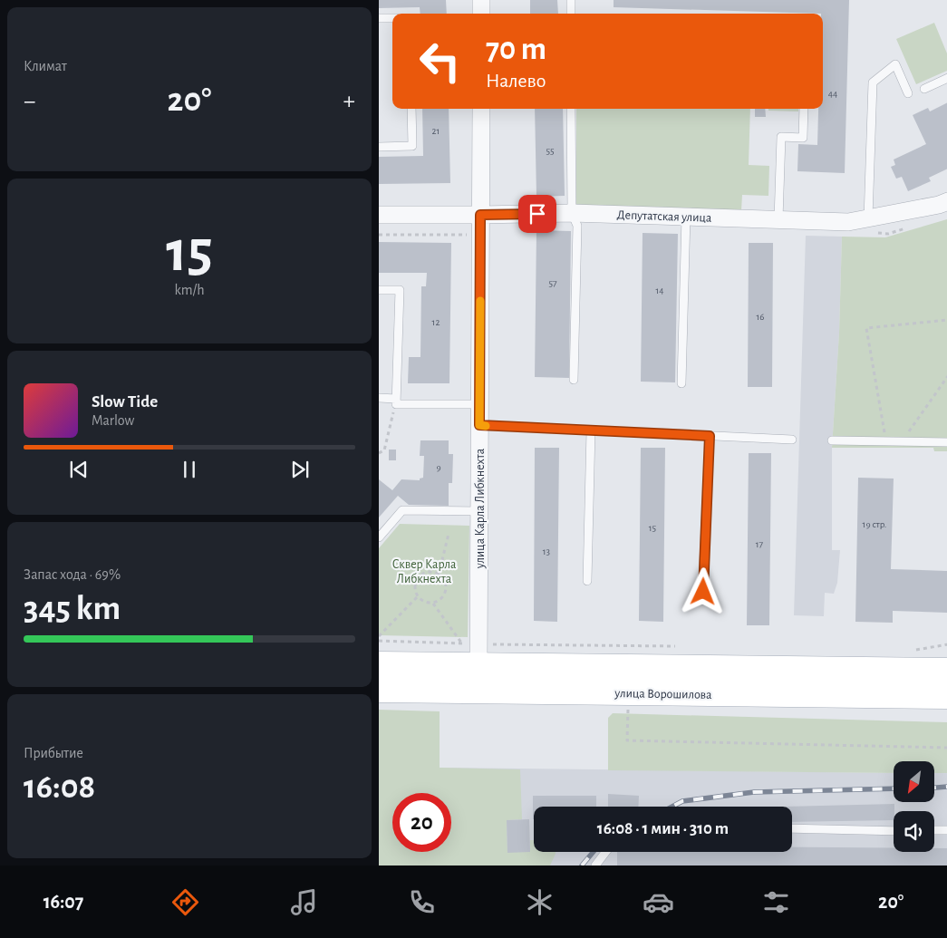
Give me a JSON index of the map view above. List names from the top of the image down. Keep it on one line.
{"streets":{"main road":["улица Ворошилова"],"street":["Депутатская улица","улица Карла Либкнехта"]},"crossings":[["Депутатская улица","улица Карла Либкнехта"],["улица Карла Либкнехта","улица Ворошилова"]],"parks":["Сквер Карла Либкнехта"],"house_numbers":["44","21","55","57","14","16","12","9","19 стр.","15","17","13"],"north":"bottom left","page":{"tile":["Климат",["15","km/h"],["Запас хода · 69%","345 km"],["Прибытие","16:08"]],"turn":["70 m","Налево"],"heat":["−","20°","+"],"song":["Slow Tide","Marlow"],"limit":"20","trip":"16:08 · 1 мин · 310 m","tabs":["16:07","20°"]}}
